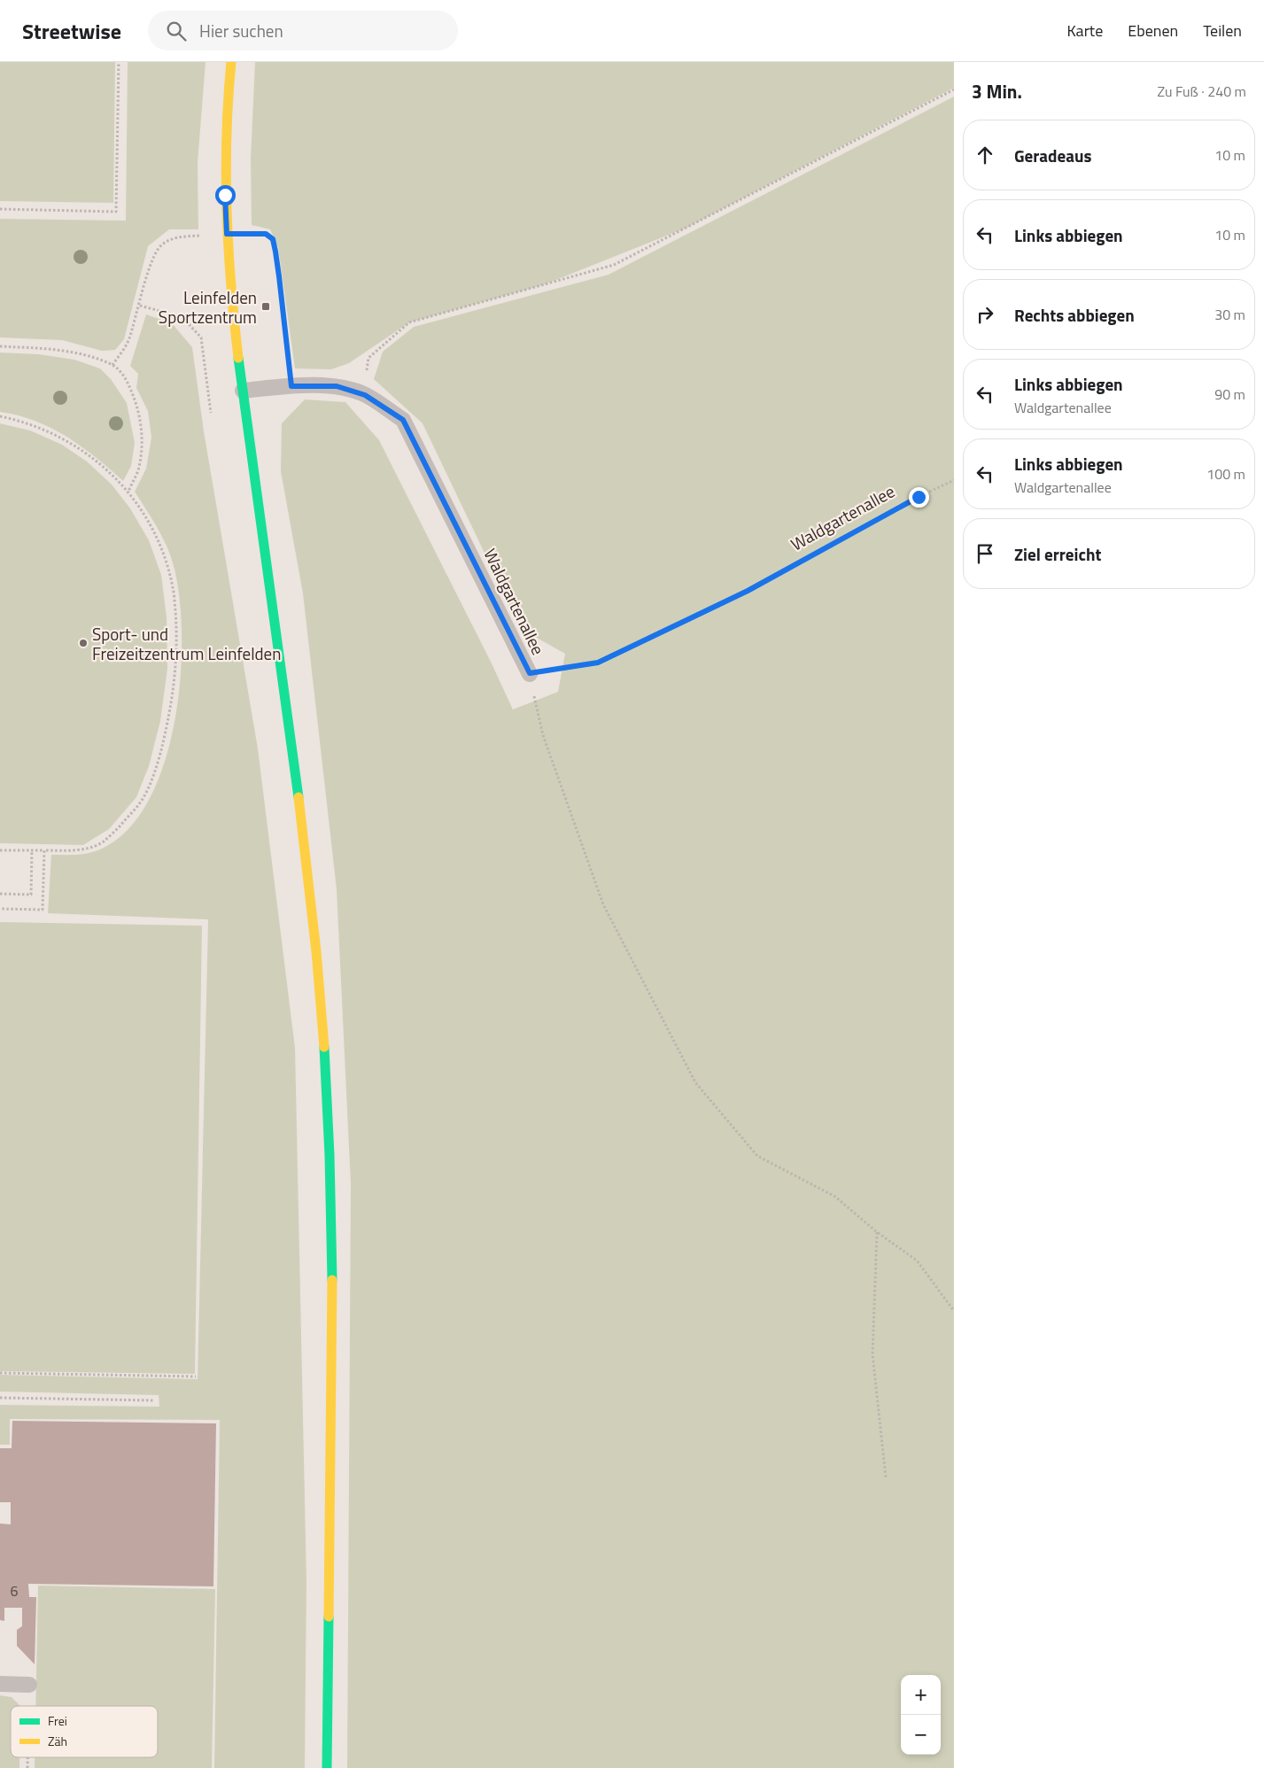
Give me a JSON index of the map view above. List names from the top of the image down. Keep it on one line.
{"streets":{"lane":["Waldgartenallee"]},"places":{"transit":["Leinfelden Sportzentrum"],"other":["Sport- und Freizeitzentrum Leinfelden"]},"house_numbers":["6"],"legend":["Frei","Zäh"],"page":{"header":"Streetwise","search":"Hier suchen","nav":["Karte","Ebenen","Teilen"],"heading":["3 Min.","Zu Fuß · 240 m"],"list":[["Geradeaus","10 m"],["Links abbiegen","10 m"],["Rechts abbiegen","30 m"],["Links abbiegen","Waldgartenallee","90 m"],["Links abbiegen","Waldgartenallee","100 m"],"Ziel erreicht"],"map_buttons":["+","−"]}}
